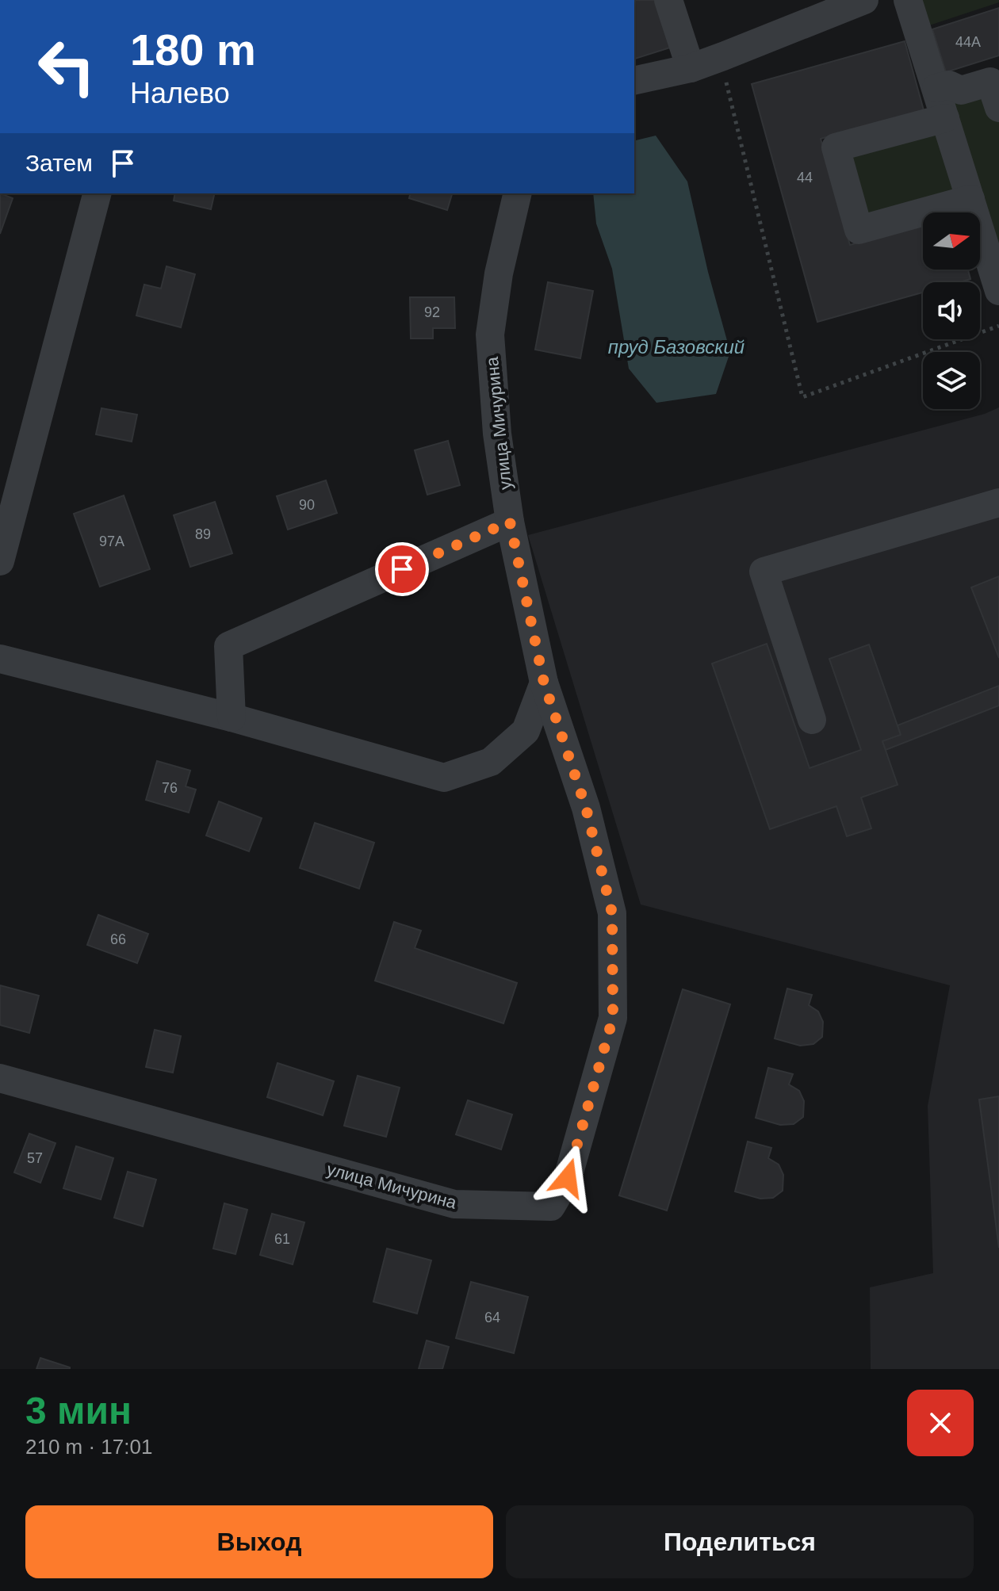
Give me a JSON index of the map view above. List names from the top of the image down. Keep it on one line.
{"streets":{"street":["улица Мичурина"]},"water":["пруд Базовский"],"house_numbers":["44А","44","92","90","89","97А","76","66","57","61","64"],"north":"right","page":{"turn":["180 m","Налево"],"then":"Затем","heading":["3 мин","210 m · 17:01"],"buttons":["Выход","Поделиться"]}}
